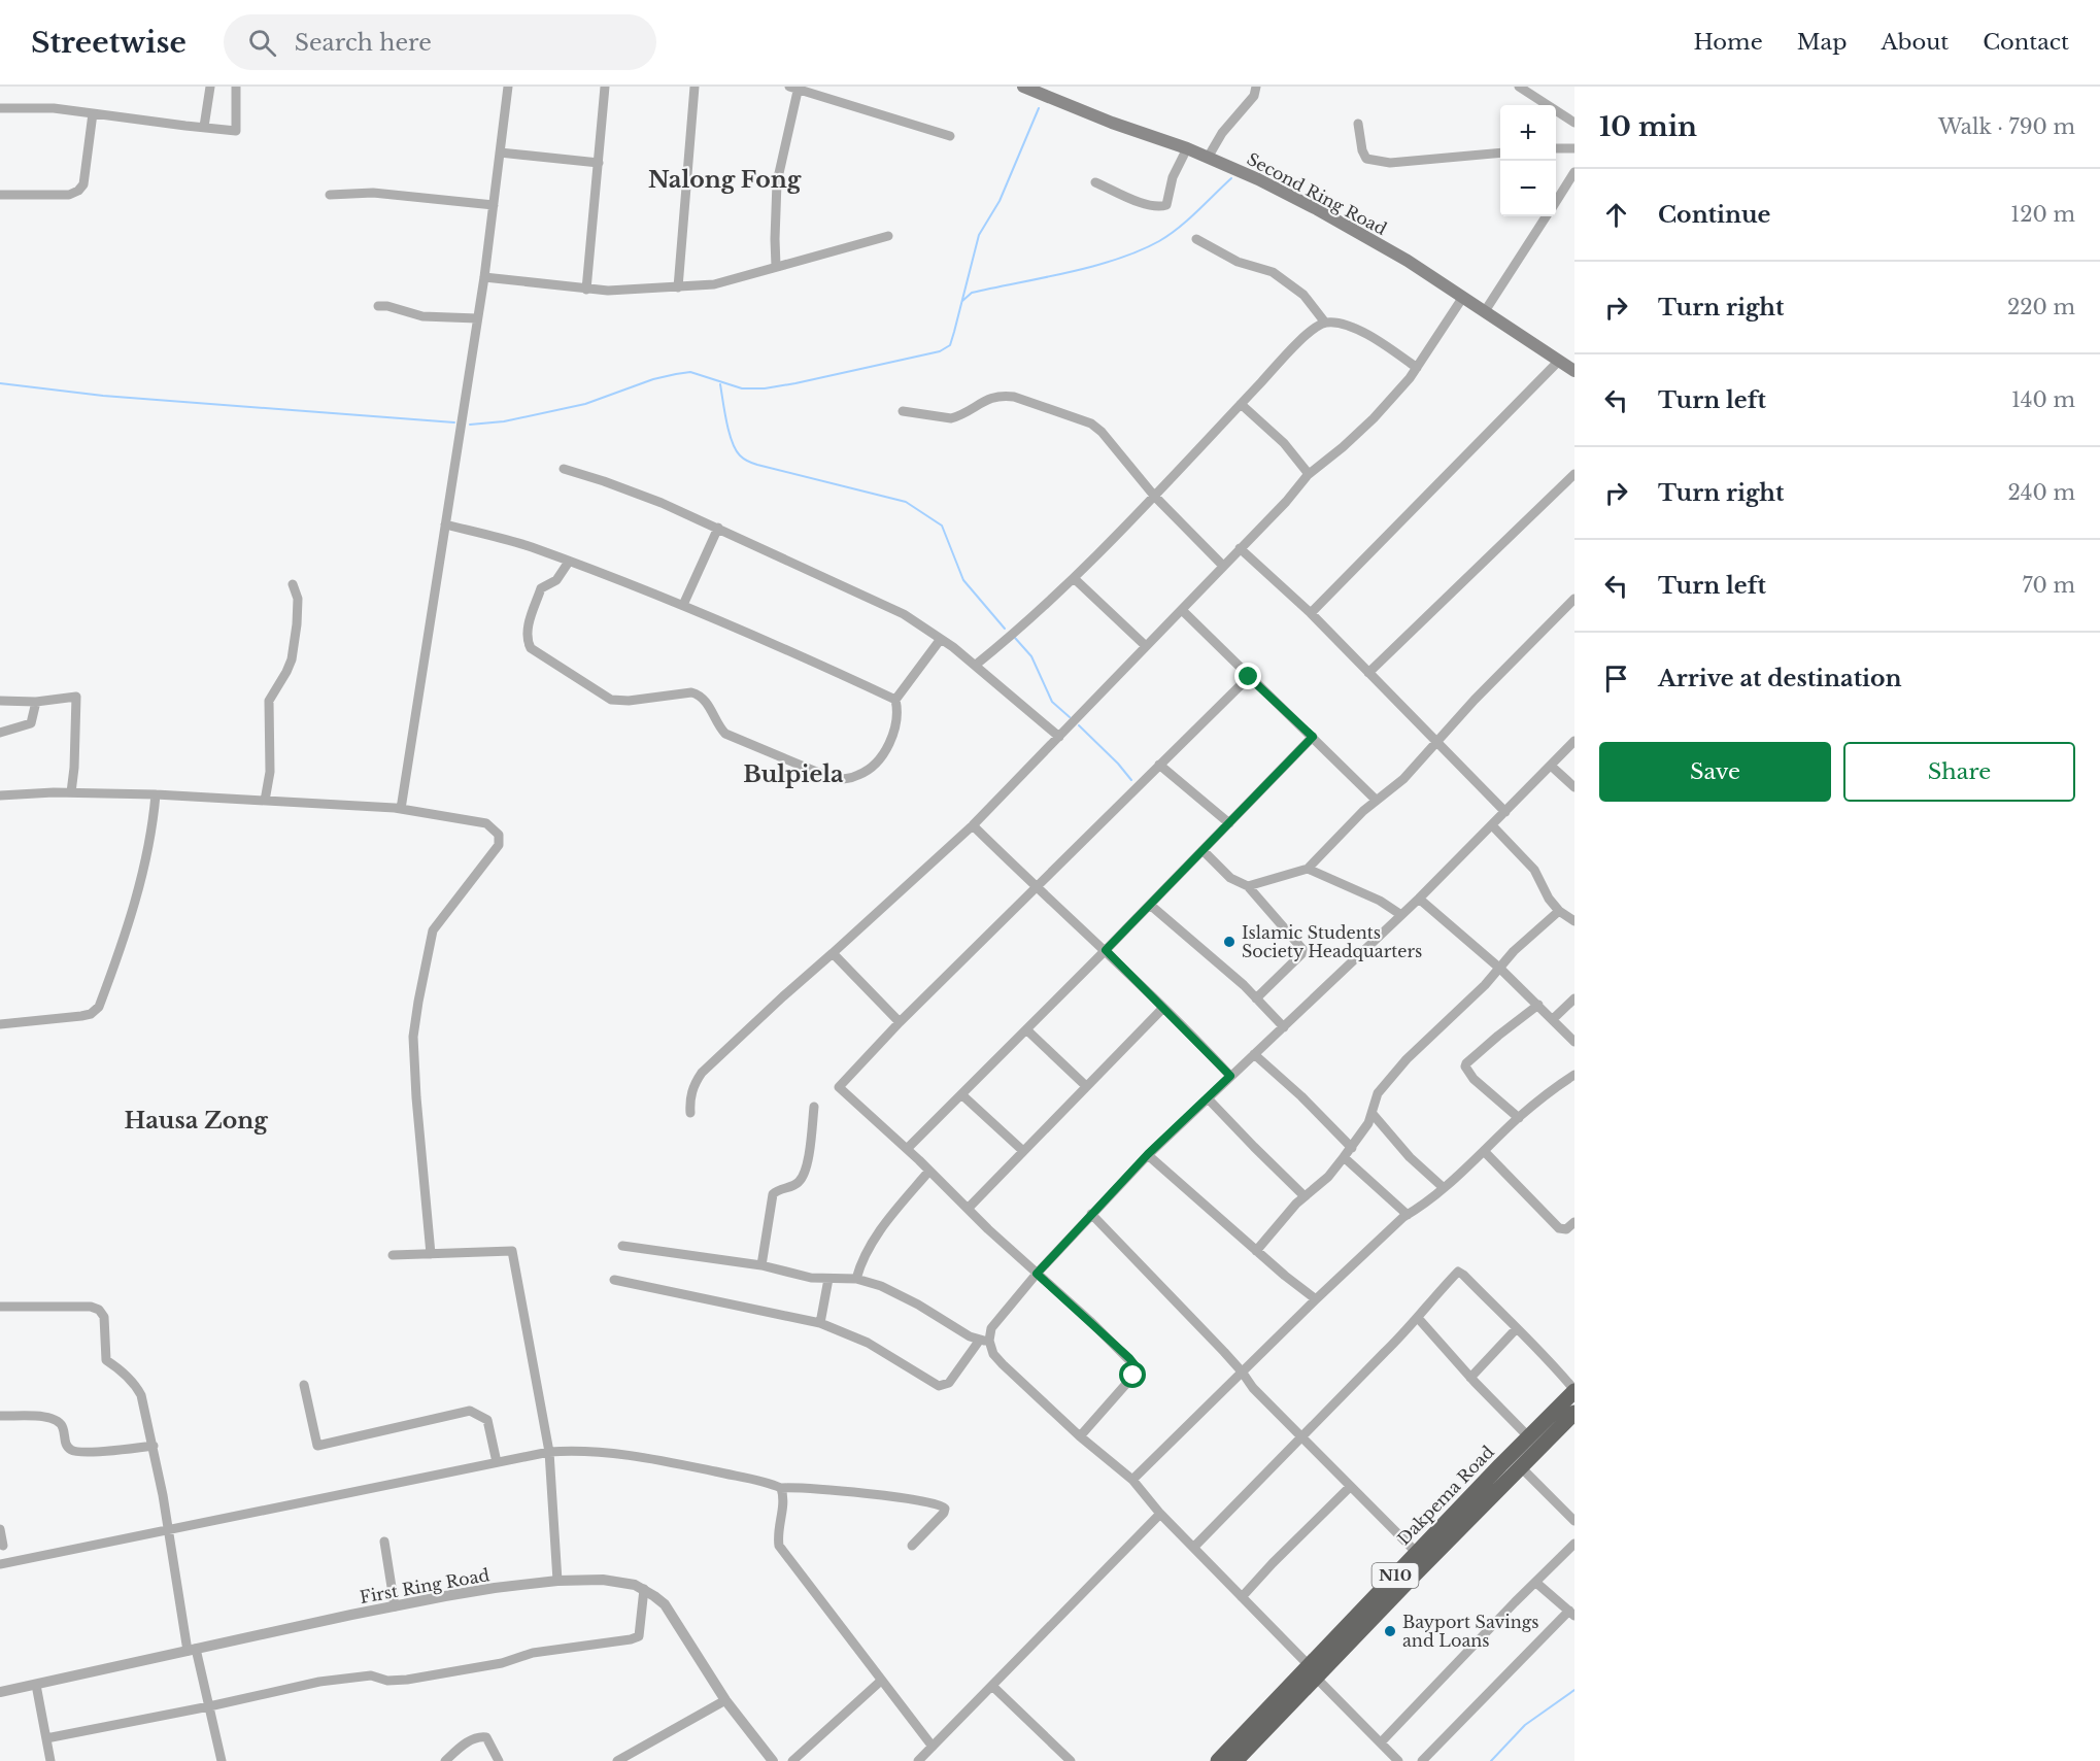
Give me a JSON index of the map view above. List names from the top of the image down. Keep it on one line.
{"streets":{"highway":["Dakpema Road","N10"],"main road":["Second Ring Road"],"street":["First Ring Road"]},"districts":["Nalong Fong","Bulpiela","Hausa Zong"],"places":["Islamic Students Society Headquarters","Bayport Savings and Loans"],"page":{"header":"Streetwise","search":"Search here","nav":["Home","Map","About","Contact"],"heading":["10 min","Walk · 790 m"],"map_buttons":["+","−"],"list":[["Continue","120 m"],["Turn right","220 m"],["Turn left","140 m"],["Turn right","240 m"],["Turn left","70 m"],"Arrive at destination"],"buttons":["Save","Share"]}}
